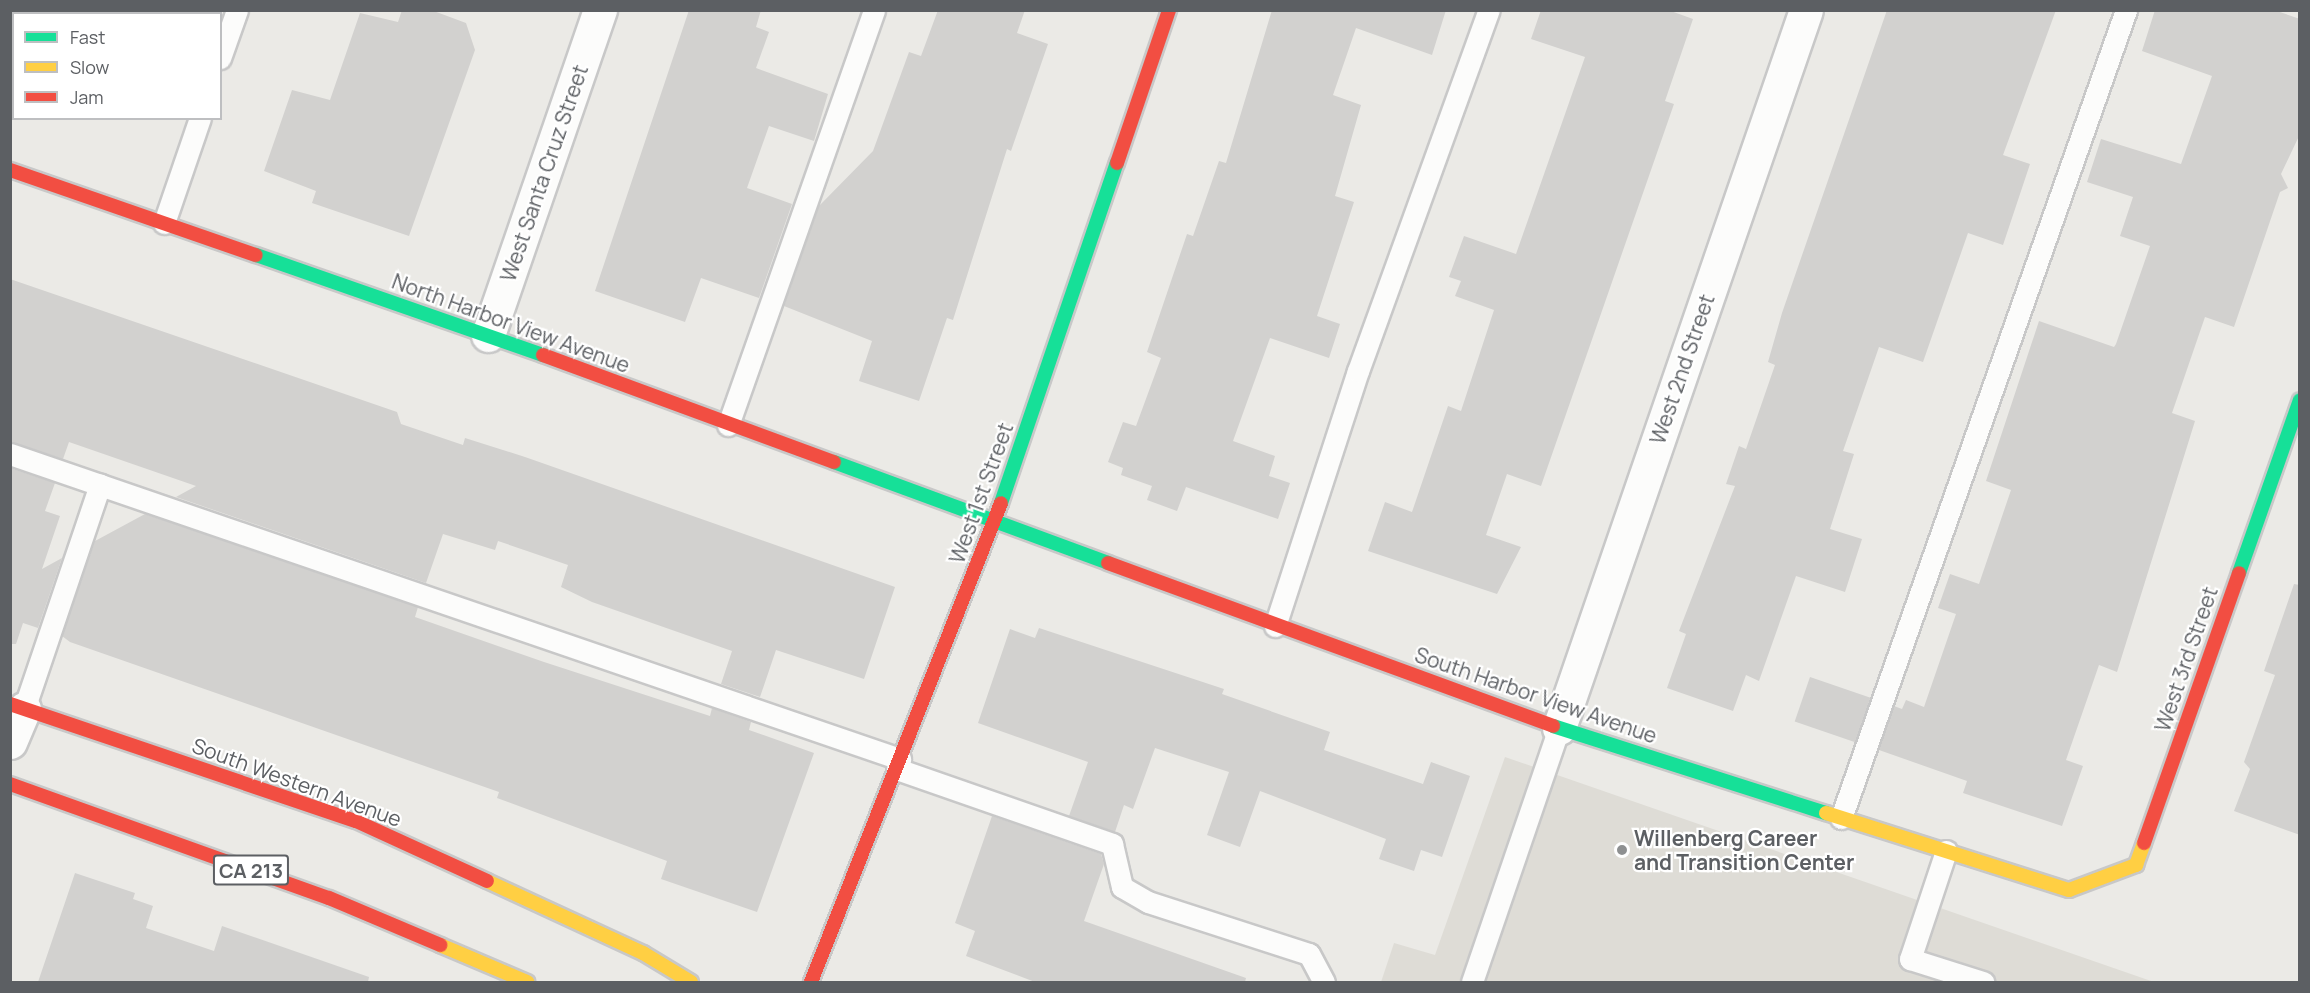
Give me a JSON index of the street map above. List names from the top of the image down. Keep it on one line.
{"streets":{"street":["West Santa Cruz Street","North Harbor View Avenue","West 2nd Street","West 1st Street","West 3rd Street","South Harbor View Avenue","South Western Avenue","CA 213"]},"crossings":[["West Santa Cruz Street","North Harbor View Avenue"],["North Harbor View Avenue","West 1st Street"],["North Harbor View Avenue","South Harbor View Avenue"],["West 2nd Street","South Harbor View Avenue"],["West 1st Street","South Harbor View Avenue"],["West 3rd Street","South Harbor View Avenue"]],"places":["Willenberg Career and Transition Center"],"legend":["Fast","Slow","Jam"]}
